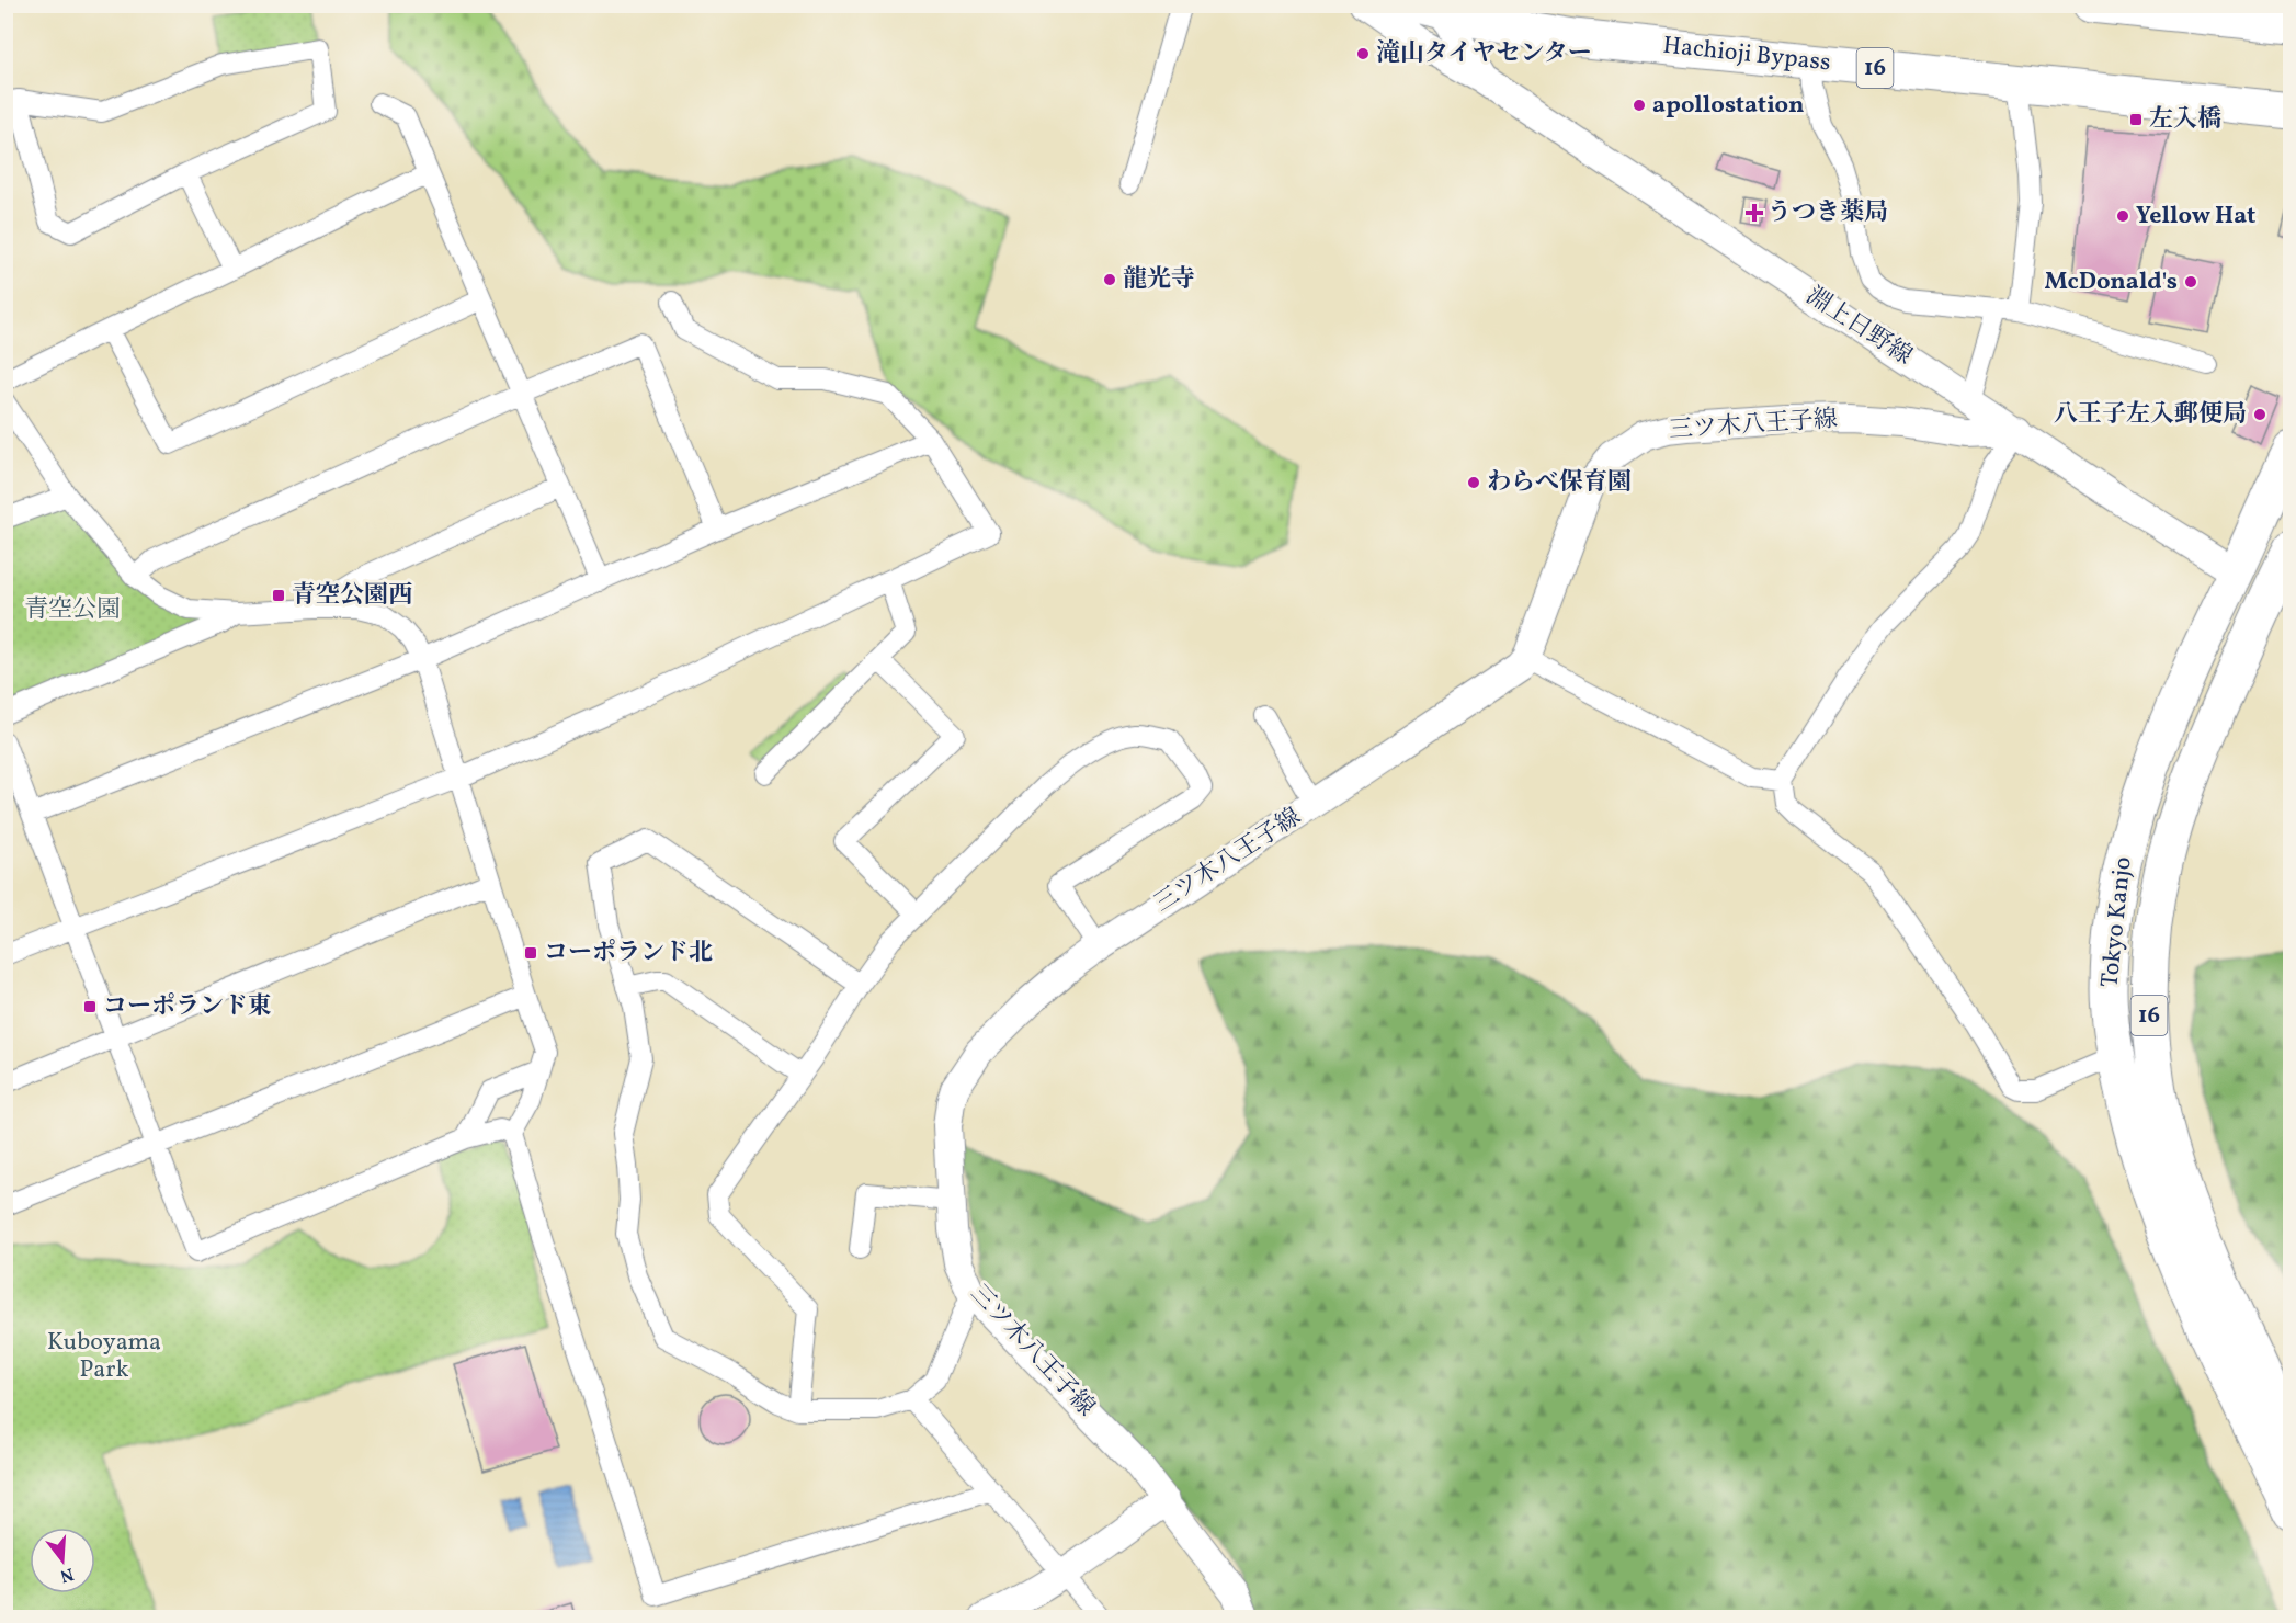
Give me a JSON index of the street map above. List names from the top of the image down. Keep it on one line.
{"streets":{"highway":["Hachioji Bypass","16","Tokyo Kanjo"],"main road":["淵上日野線","三ツ木八王子線"]},"crossings":[["Hachioji Bypass","淵上日野線"],["淵上日野線","三ツ木八王子線"],["淵上日野線","Tokyo Kanjo"]],"parks":["青空公園","Kuboyama Park"],"places":{"other":["滝山タイヤセンター","apollostation","Yellow Hat","龍光寺","McDonald's","八王子左入郵便局","わらべ保育園"],"transit":["左入橋","青空公園西","コーポランド北","コーポランド東"],"health":["うつき薬局"]},"north":"bottom"}
